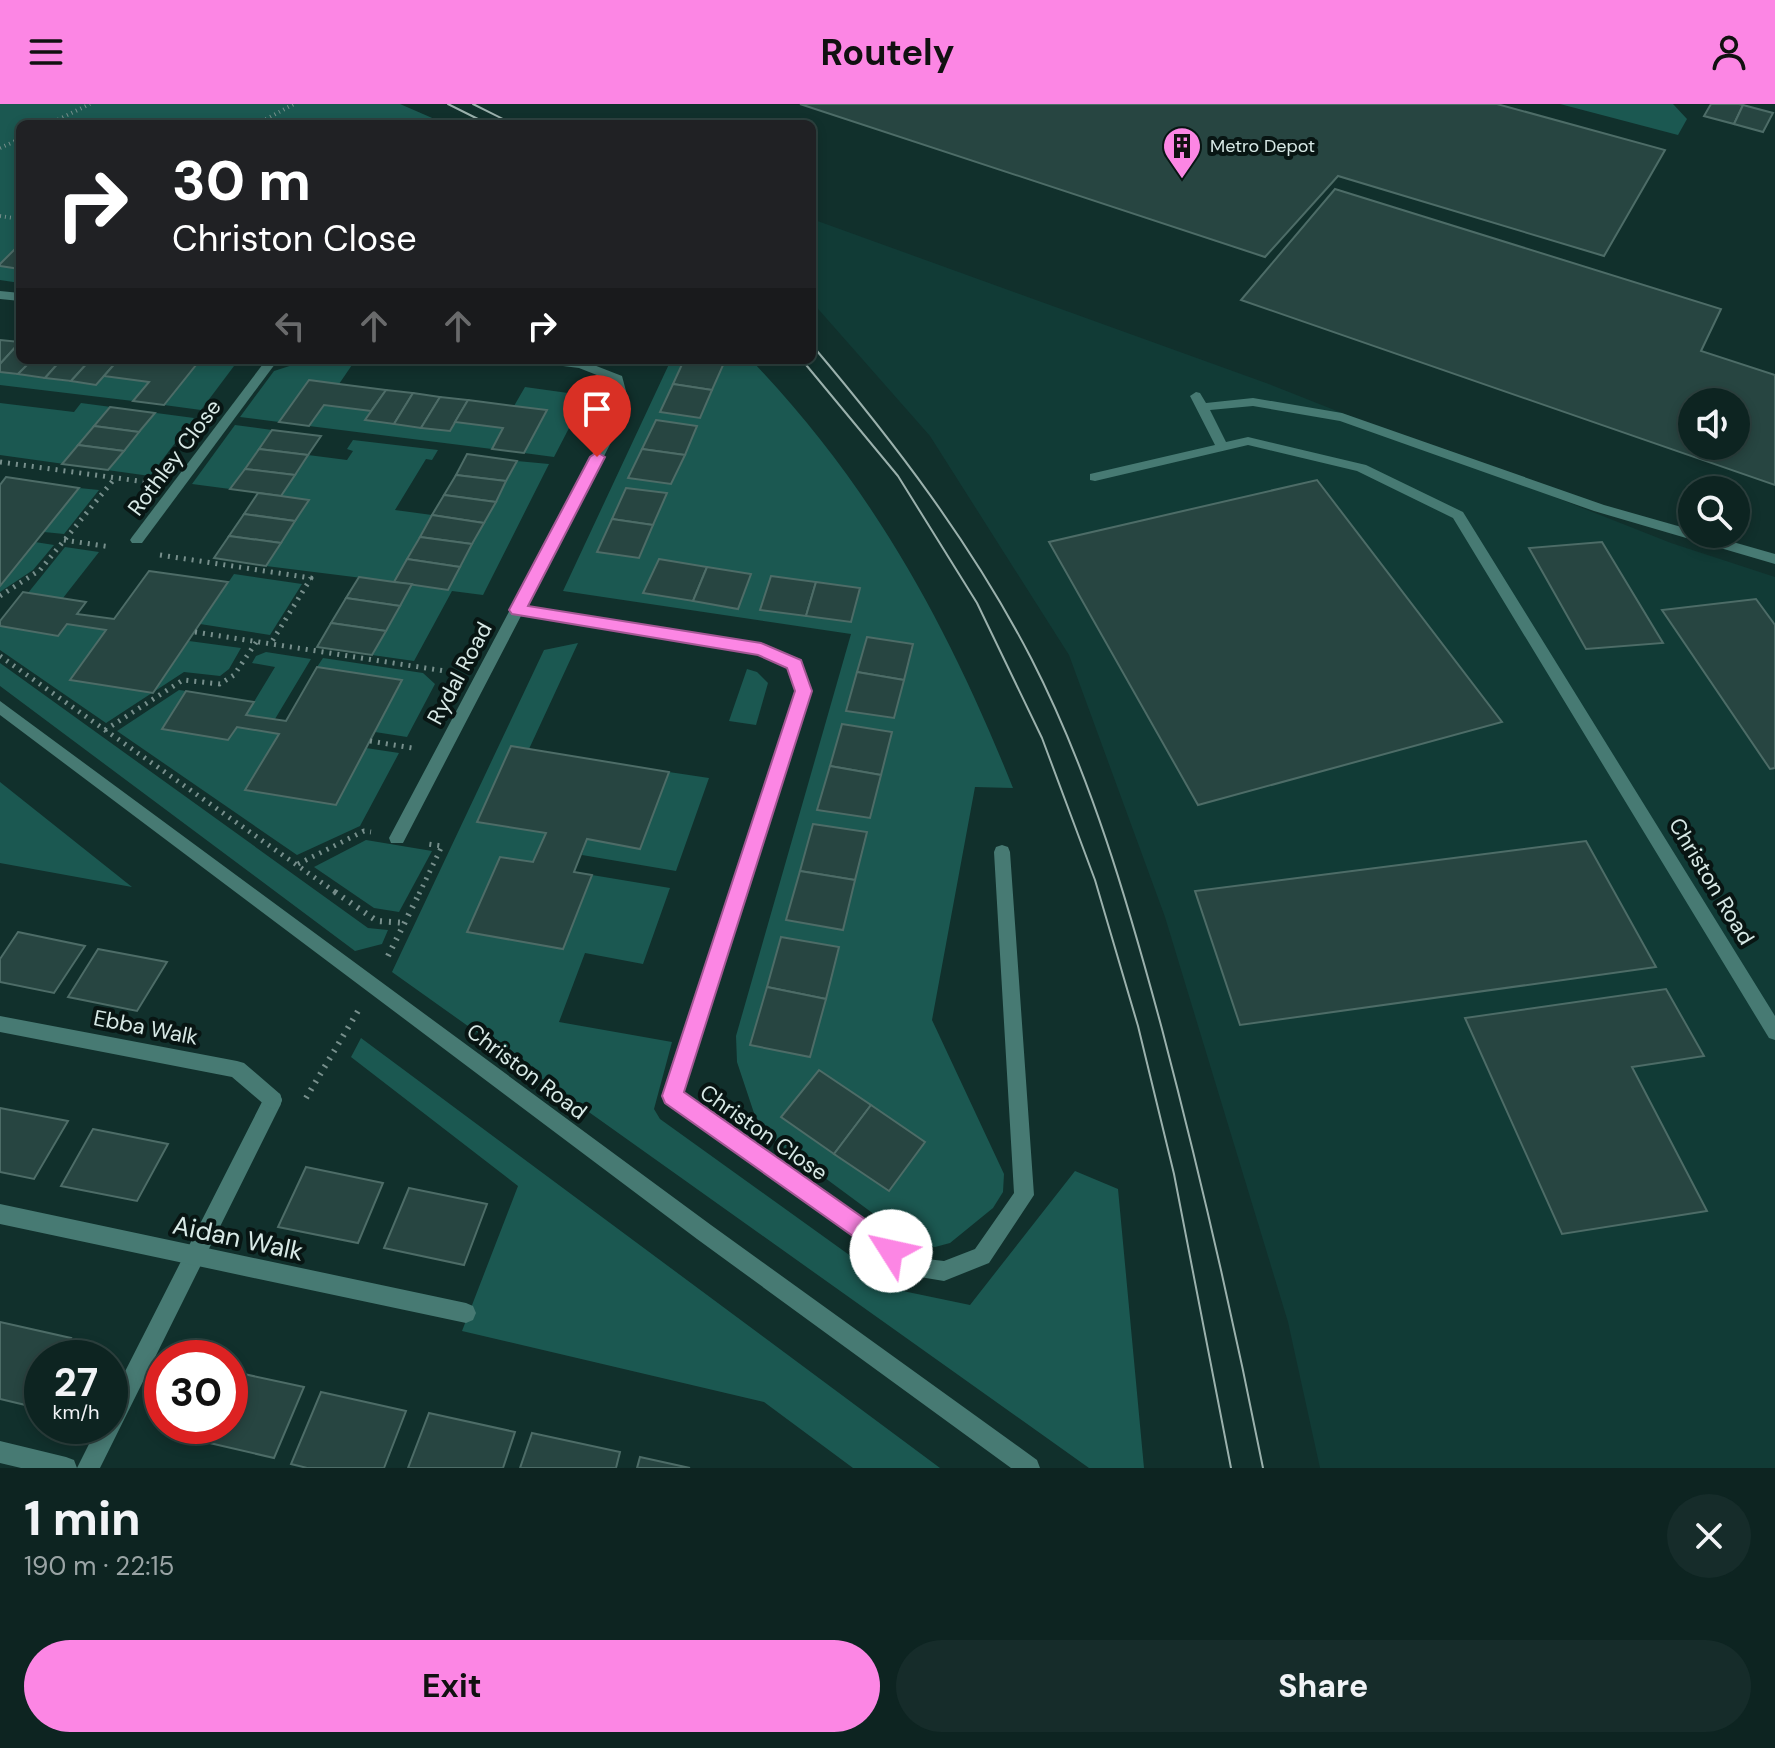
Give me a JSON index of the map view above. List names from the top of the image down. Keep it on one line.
{"streets":{"street":["Rothley Close","Rydal Road","Christon Road","Ebba Walk","Christon Close","Aidan Walk"]},"crossings":[["Rydal Road","Christon Close"]],"places":{"building":["Metro Depot"]},"page":{"header":"Routely","turn":["30 m","Christon Close"],"speed":"27 km/h","limit":"30","heading":["1 min","190 m · 22:15"],"buttons":["Exit","Share"]}}
